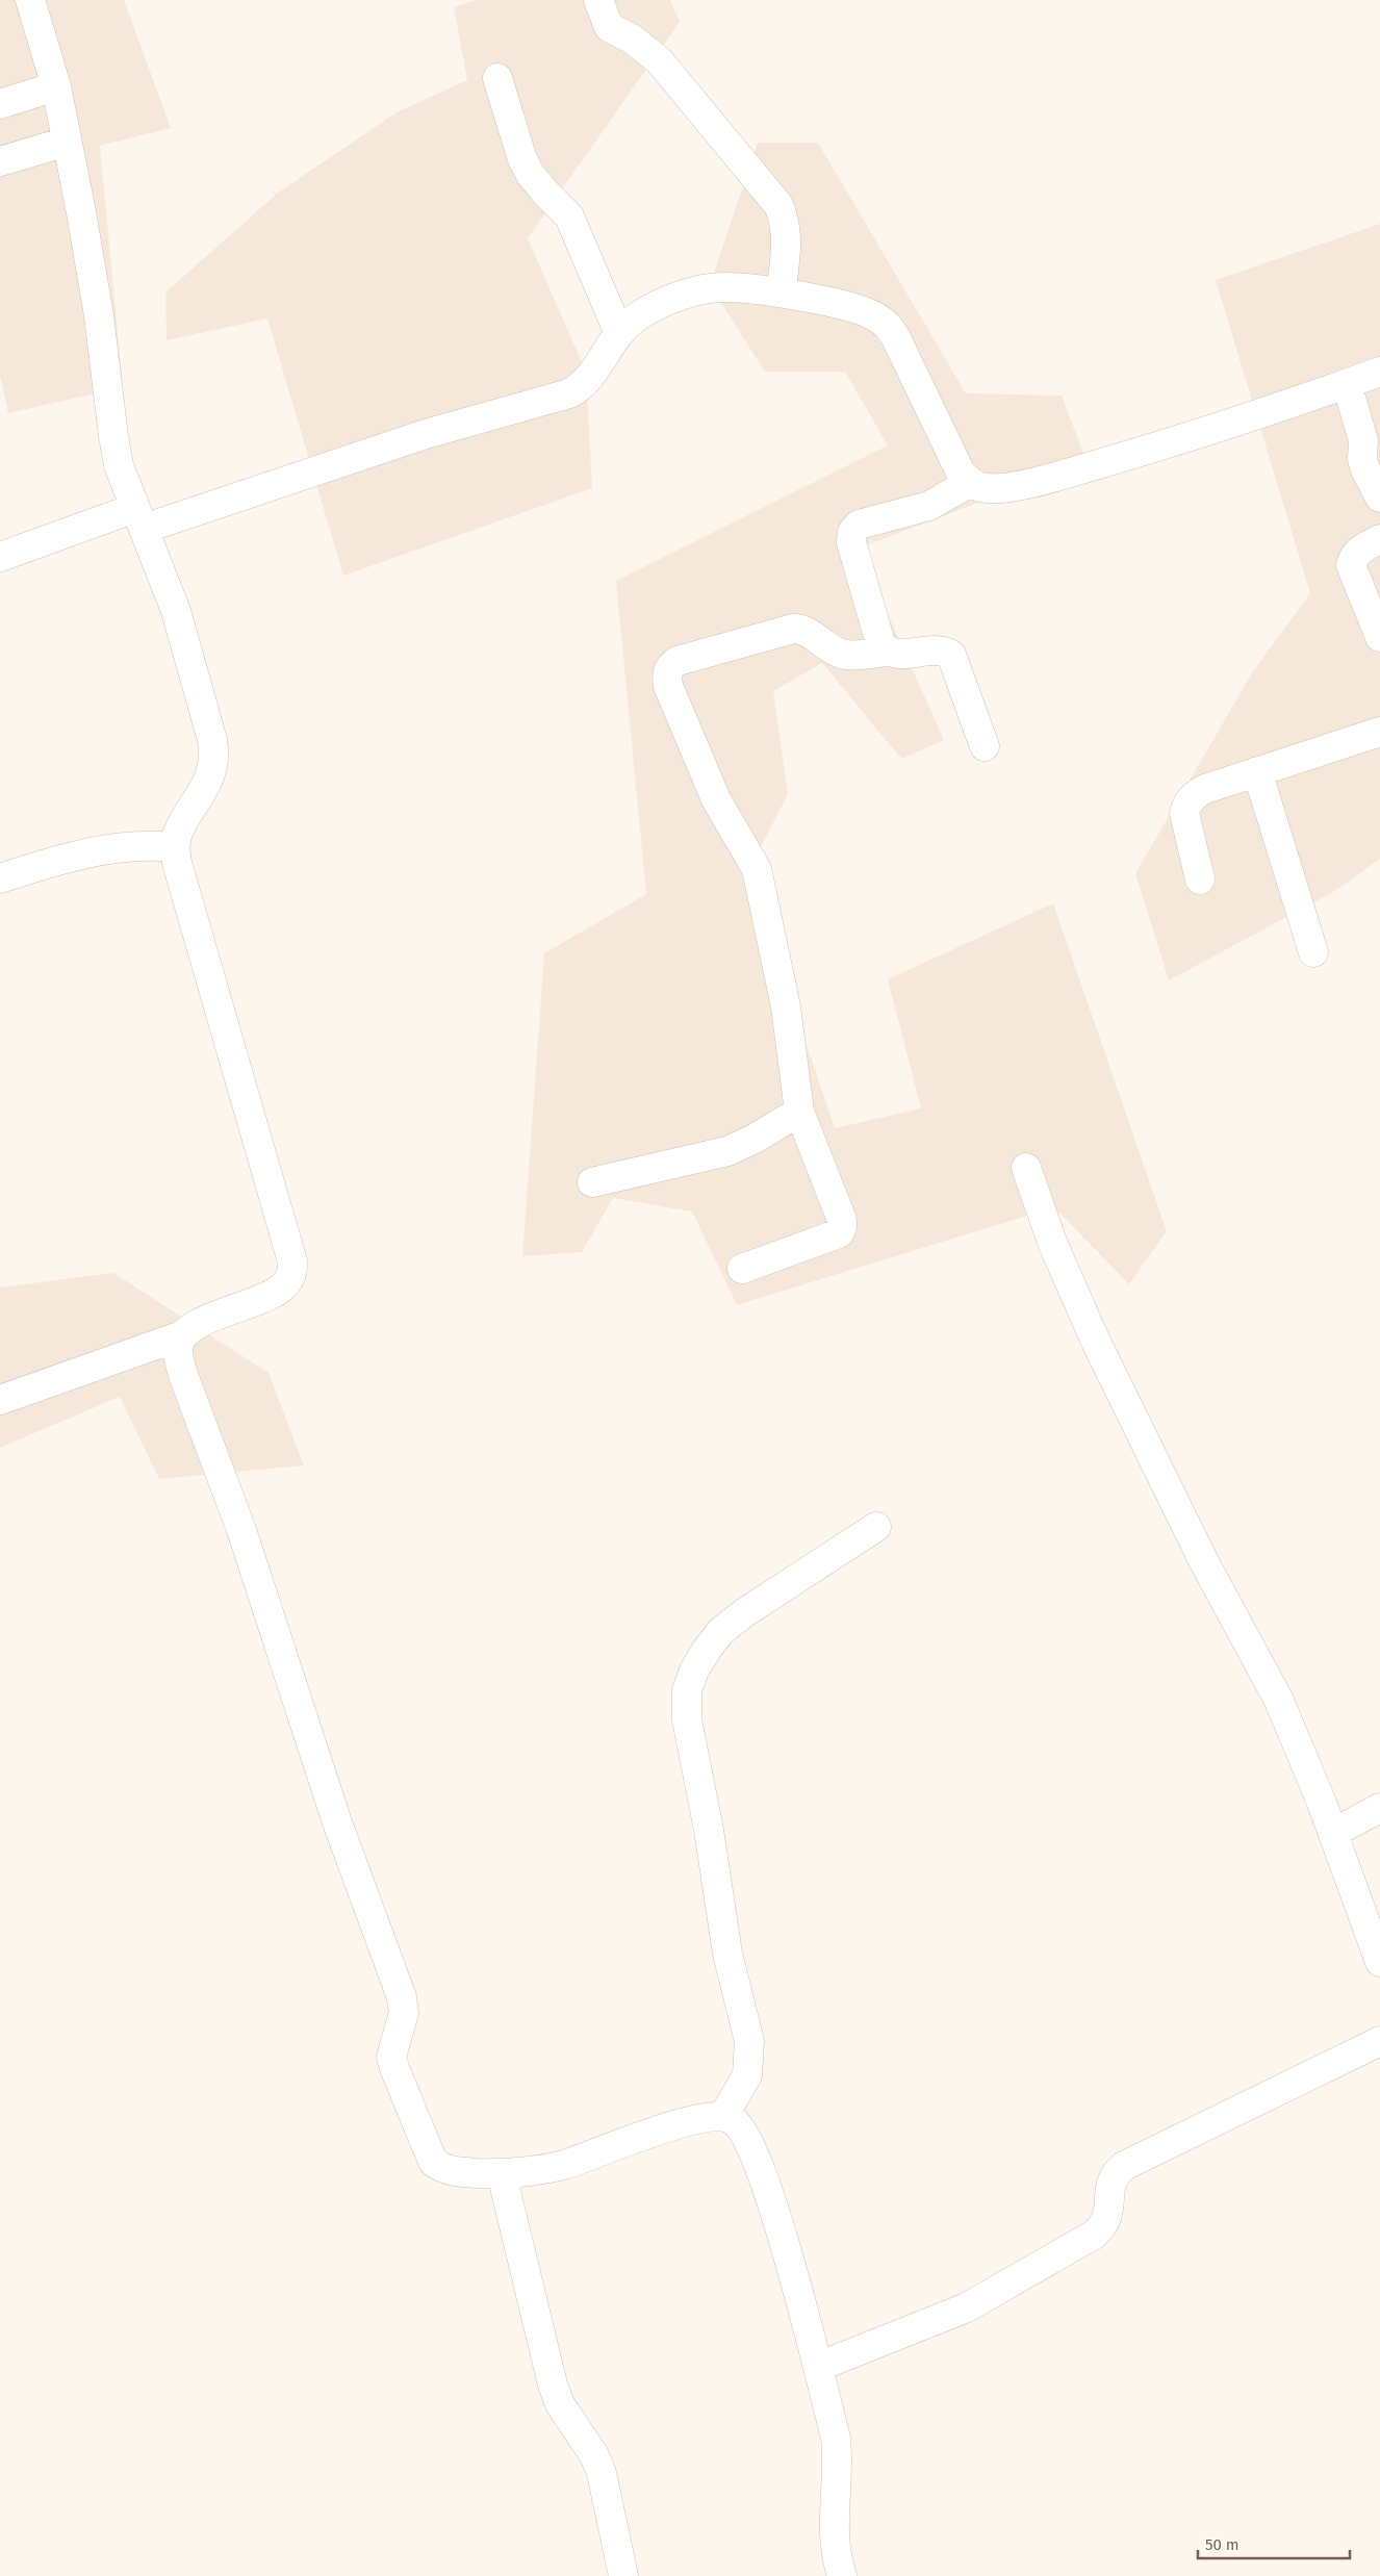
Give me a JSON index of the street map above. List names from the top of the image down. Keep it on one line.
{"scale_bar":"50 m"}
